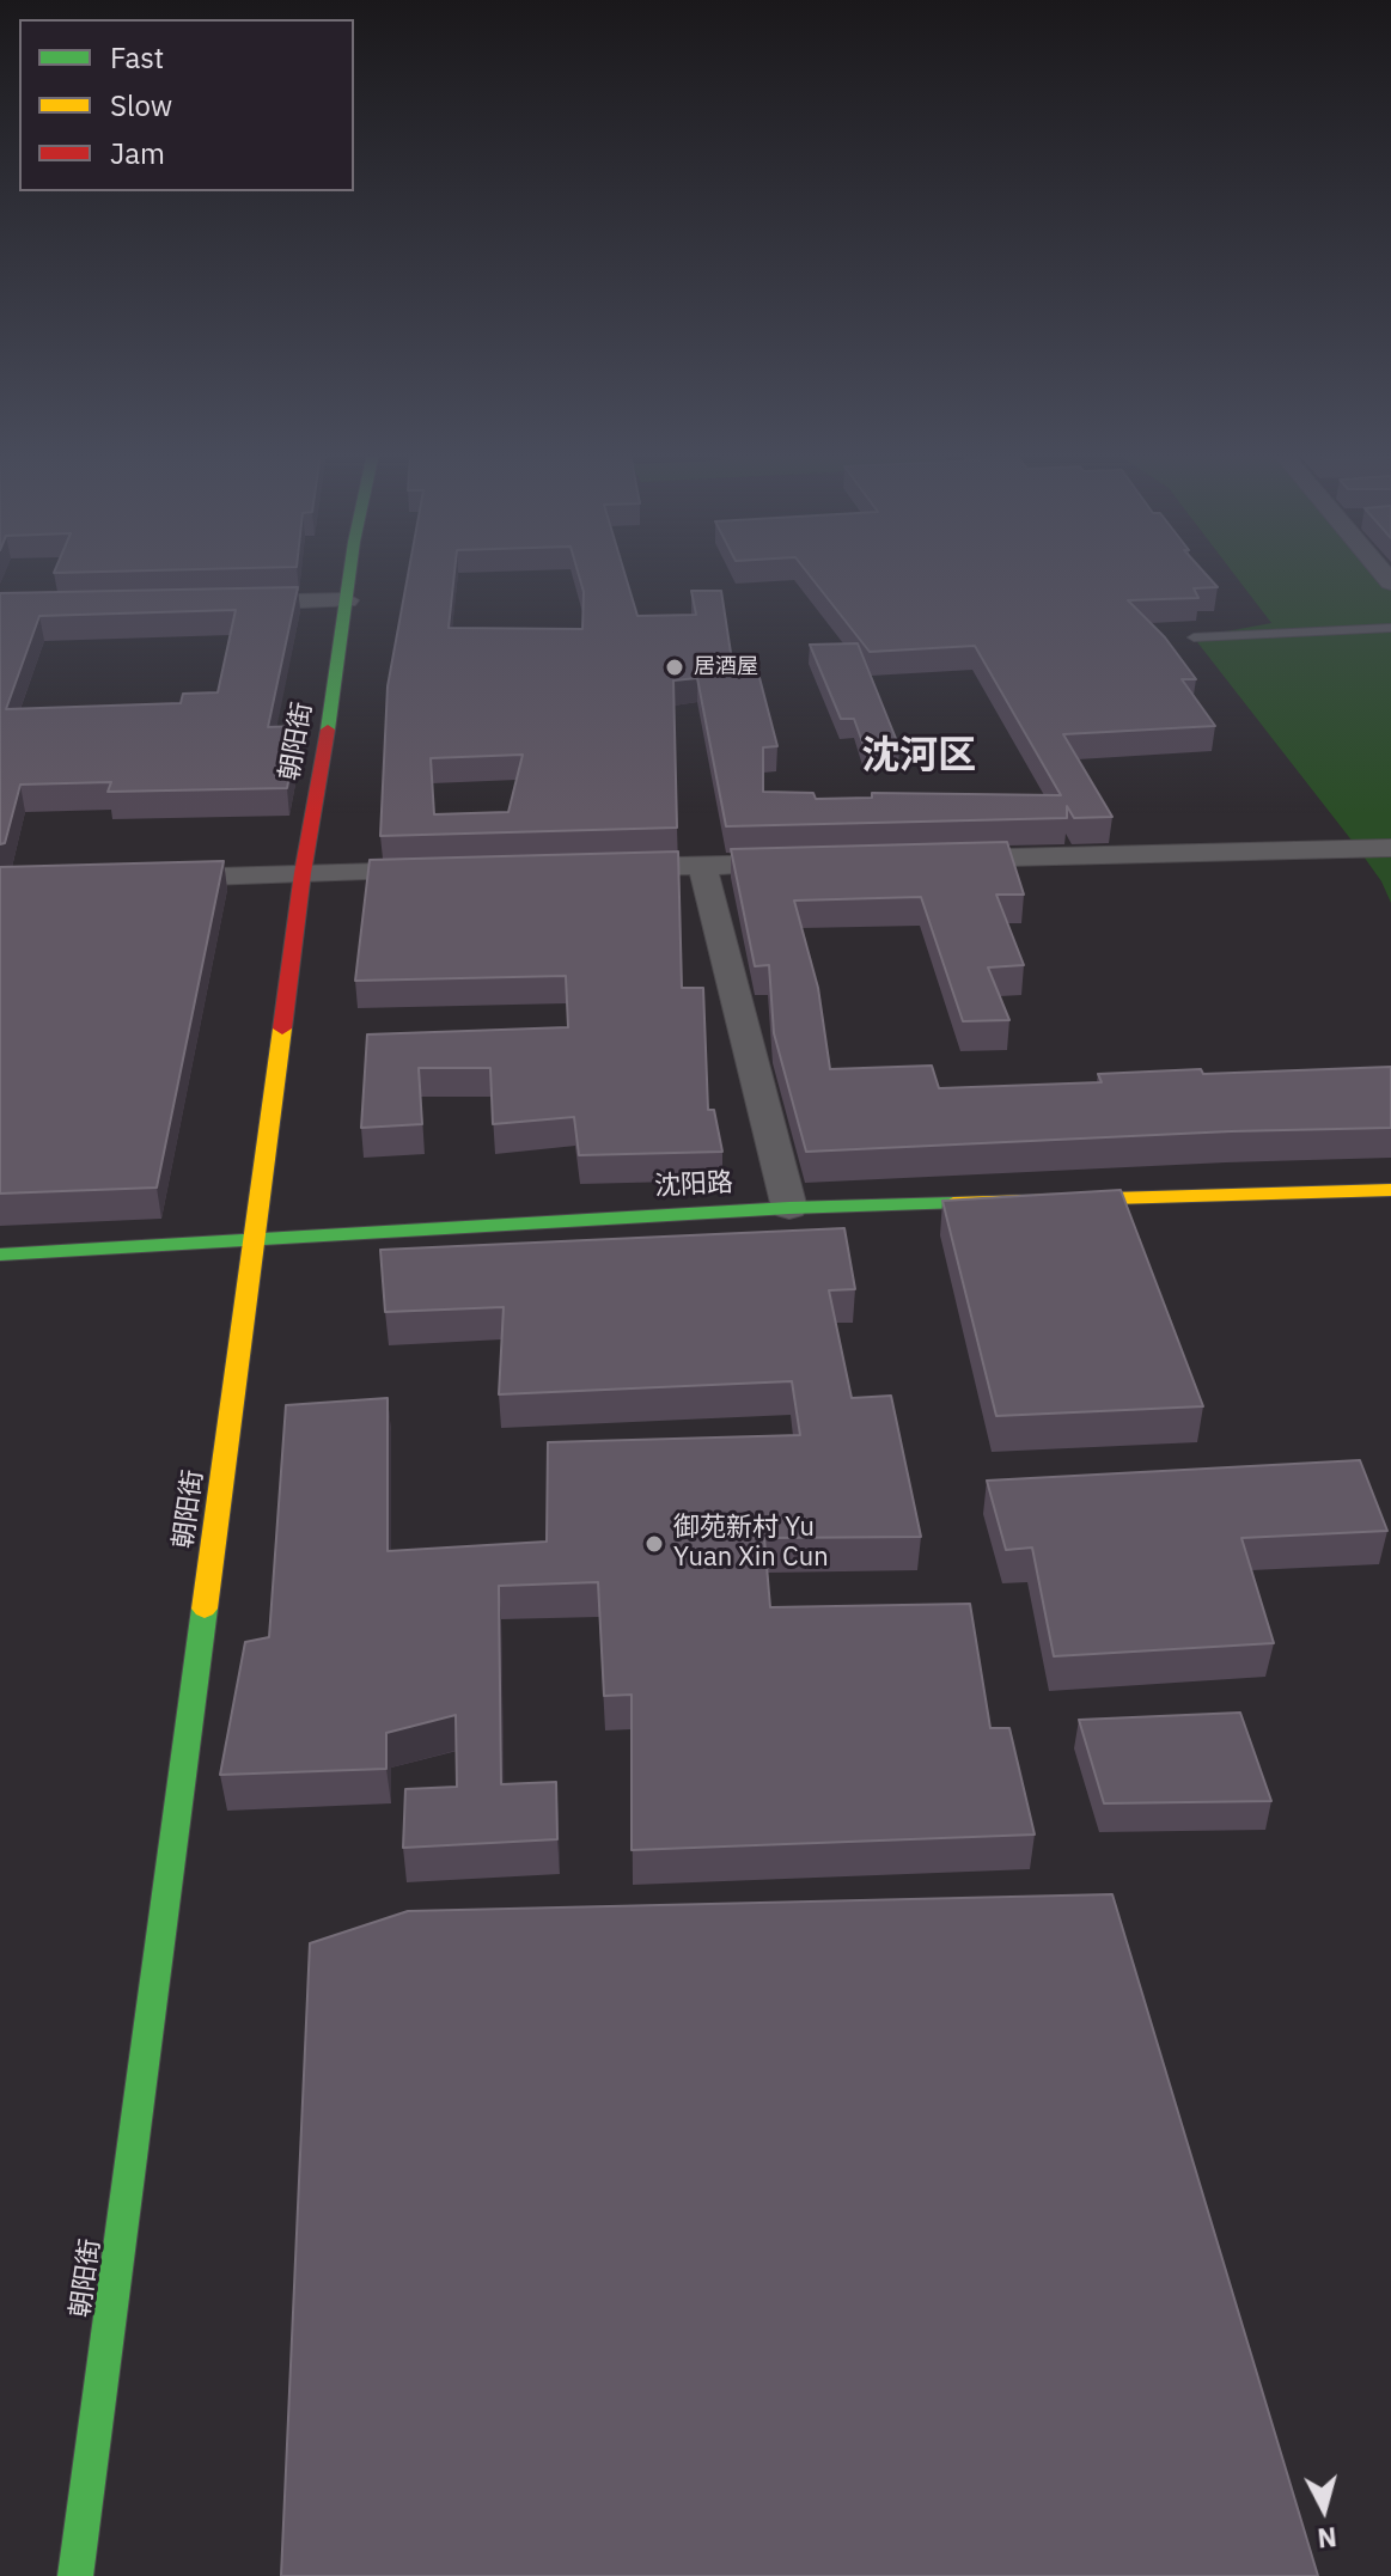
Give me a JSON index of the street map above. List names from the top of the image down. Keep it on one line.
{"streets":{"street":["朝阳街","沈阳路"]},"crossings":[["朝阳街","沈阳路"]],"districts":["沈河区"],"places":["居酒屋","御苑新村 Yu Yuan Xin Cun"],"legend":["Fast","Slow","Jam"],"north":"bottom"}
